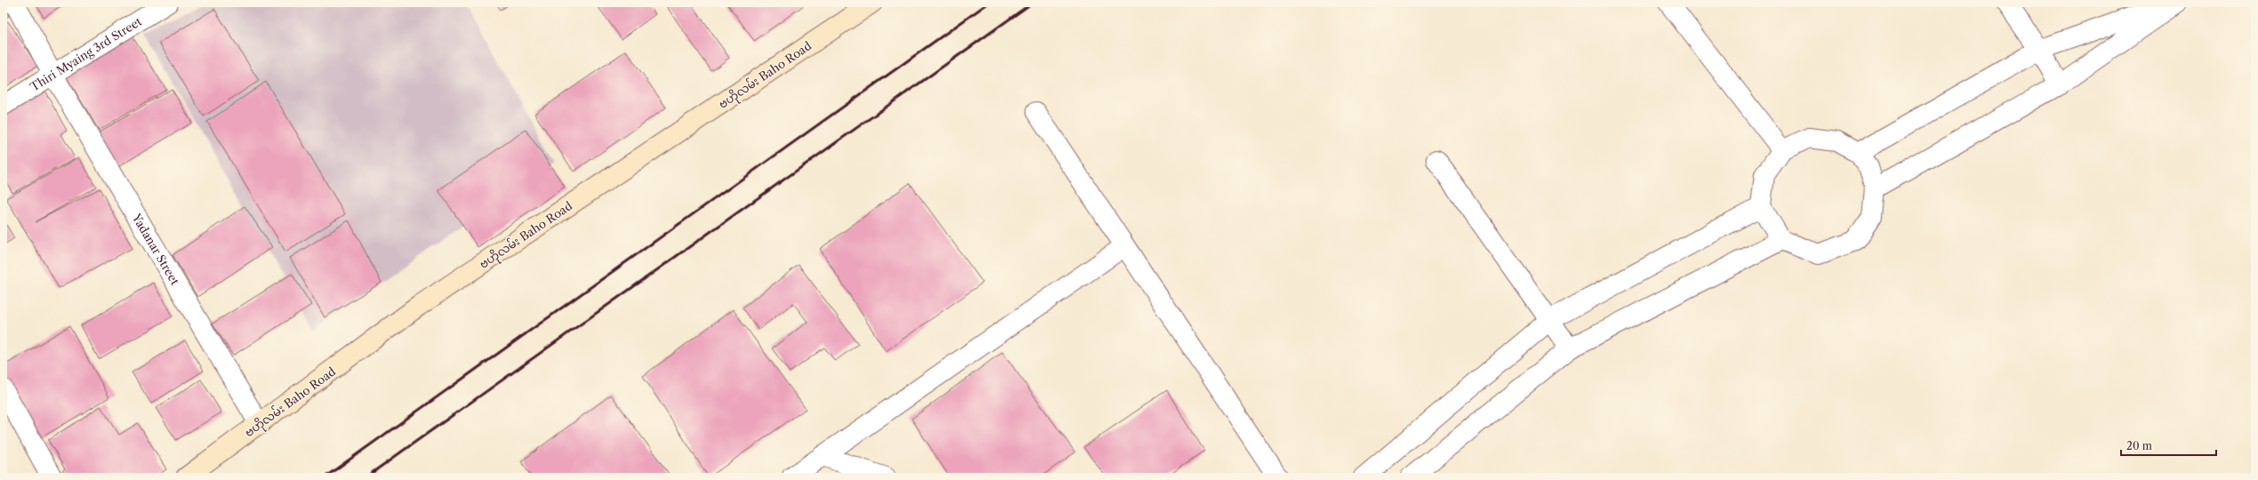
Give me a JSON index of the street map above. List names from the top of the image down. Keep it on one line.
{"streets":{"main road":["ဗဟိုလမ်း Baho Road"],"street":["Thiri Myaing 3rd Street","Yadanar Street"]},"crossings":[["Thiri Myaing 3rd Street","Yadanar Street"],["ဗဟိုလမ်း Baho Road","Yadanar Street"]],"scale_bar":"20 m"}
